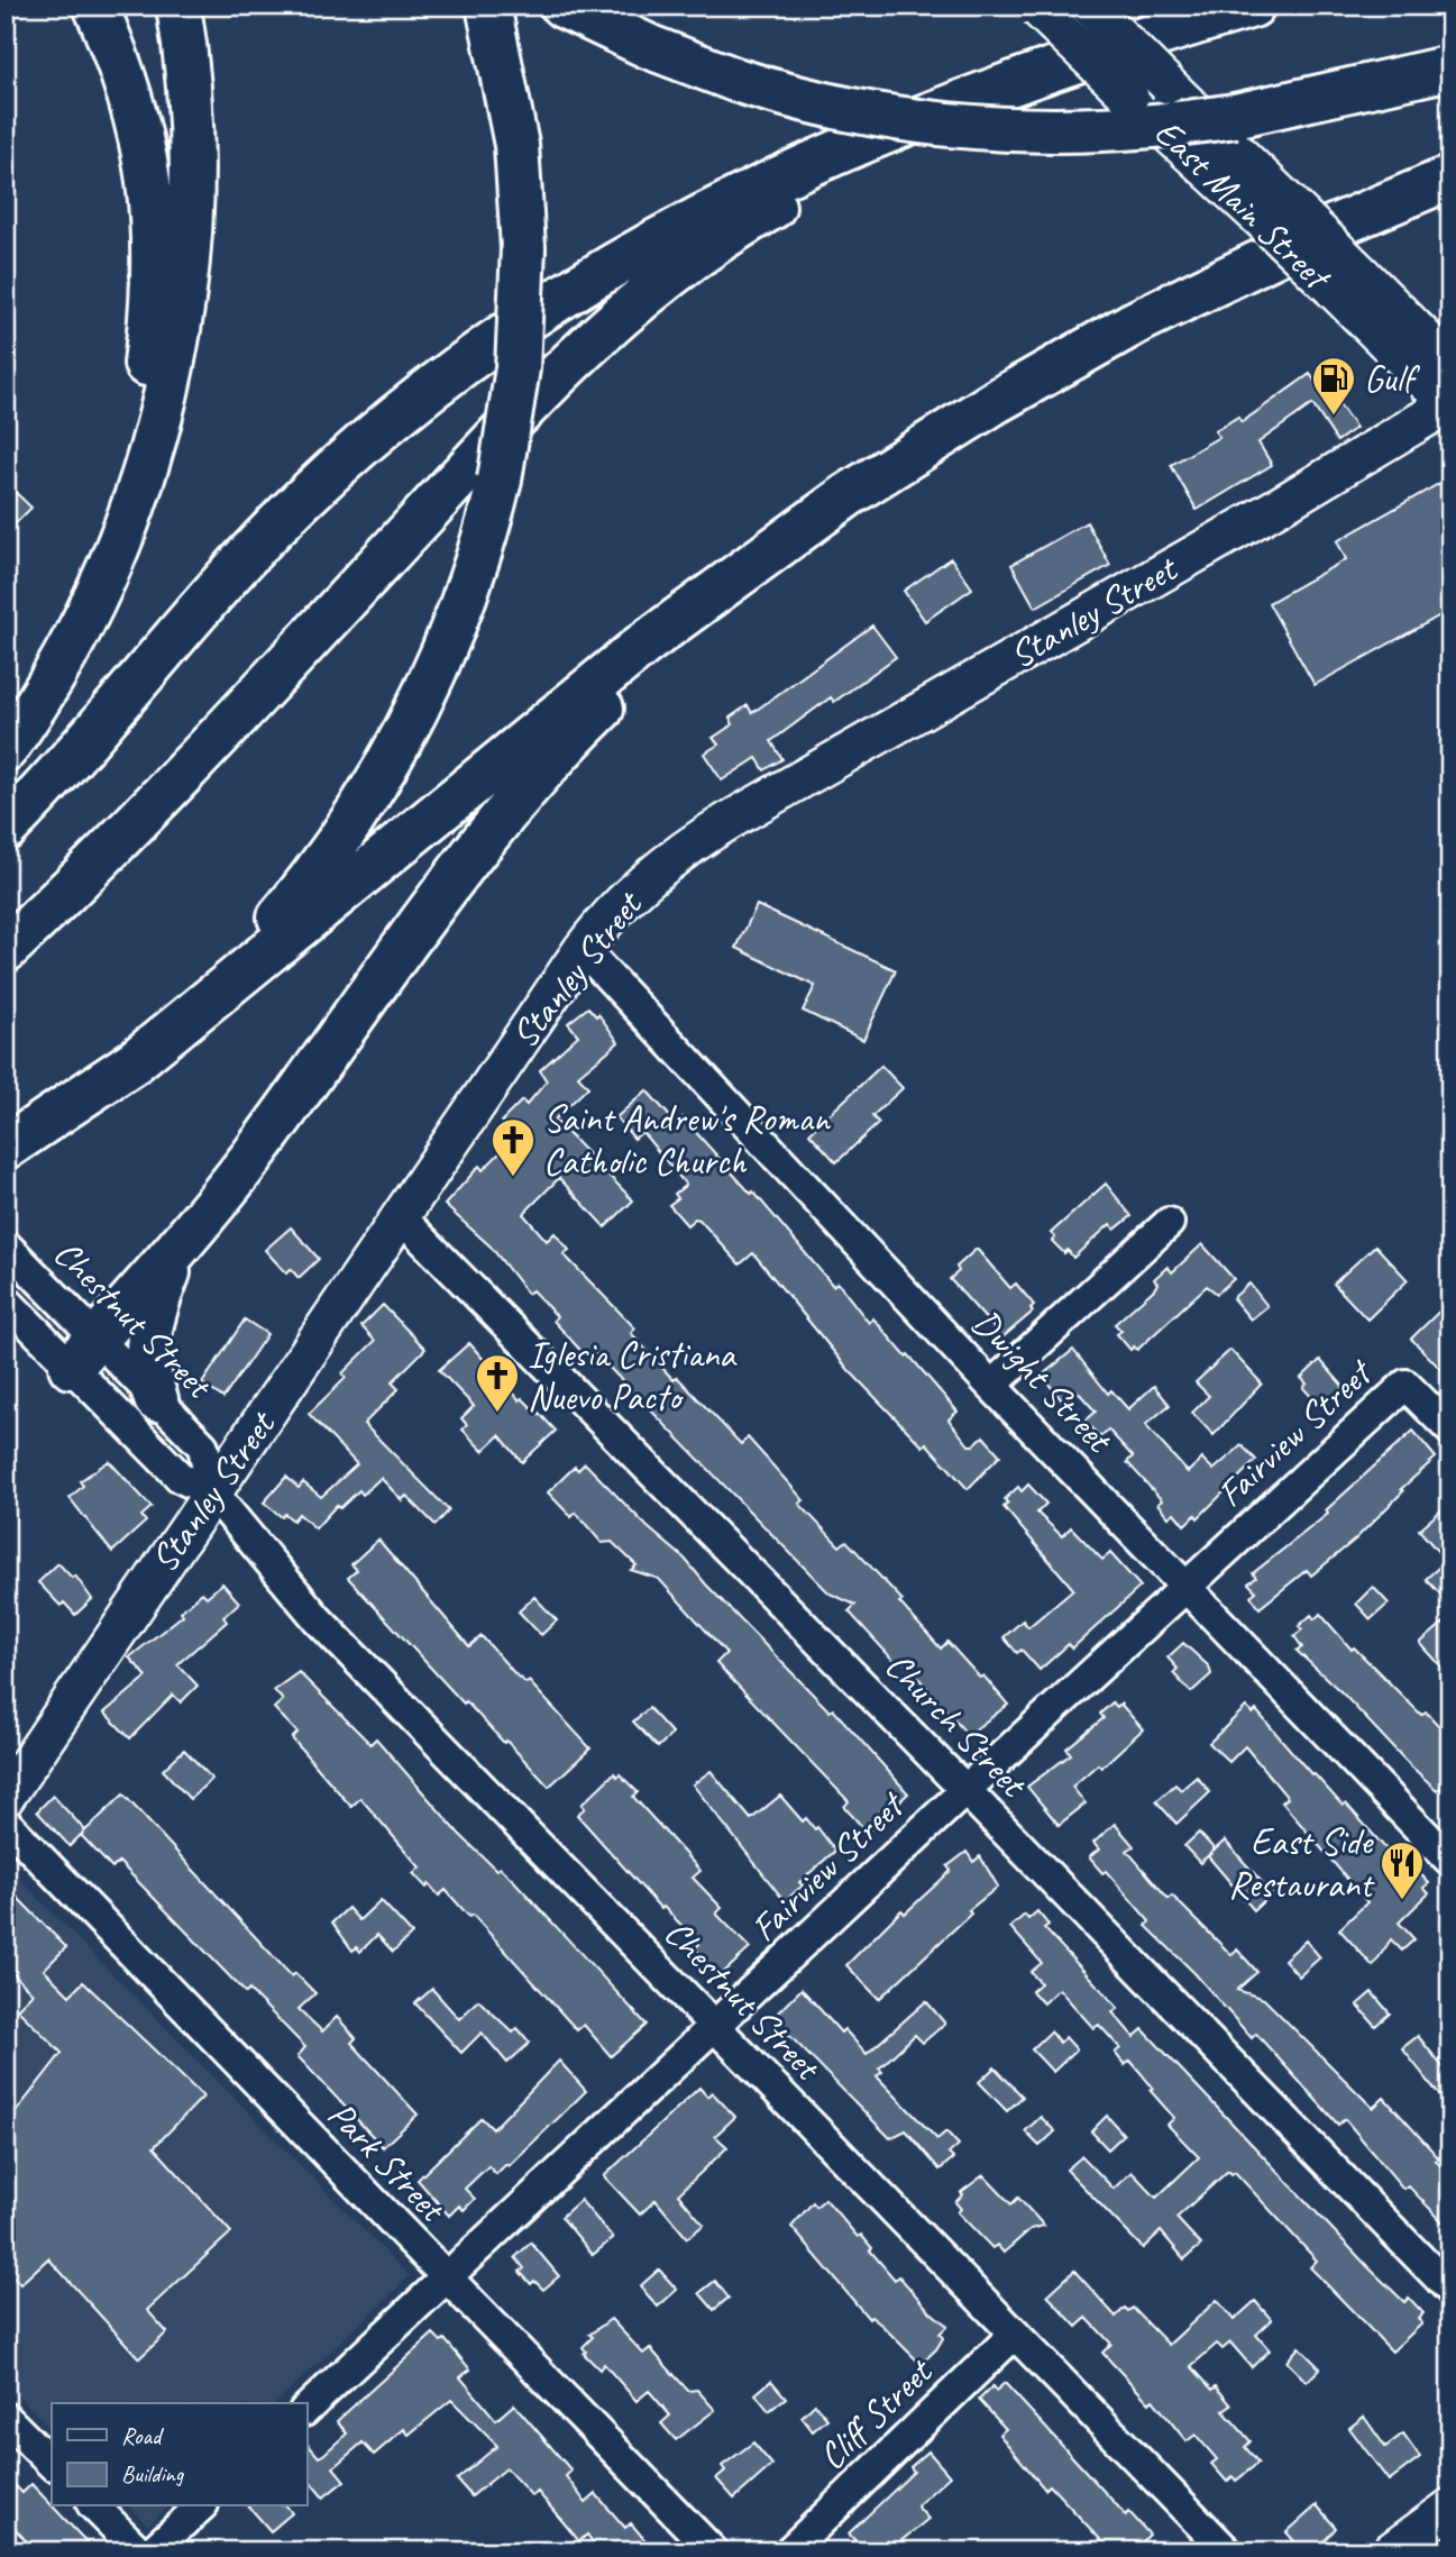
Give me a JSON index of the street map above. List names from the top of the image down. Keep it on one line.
{"streets":{"main road":["East Main Street","Stanley Street"],"street":["Chestnut Street","Dwight Street","Fairview Street","Church Street","Park Street","Cliff Street"]},"crossings":[["Stanley Street","Chestnut Street"],["Stanley Street","Dwight Street"],["Stanley Street","Church Street"],["Chestnut Street","Fairview Street"],["Chestnut Street","Cliff Street"],["Dwight Street","Fairview Street"],["Fairview Street","Church Street"],["Fairview Street","Park Street"]],"places":{"fuel station":["Gulf"],"church":["Saint Andrew's Roman Catholic Church","Iglesia Cristiana Nuevo Pacto"],"restaurant":["East Side Restaurant"]},"legend":["Road","Building"]}
